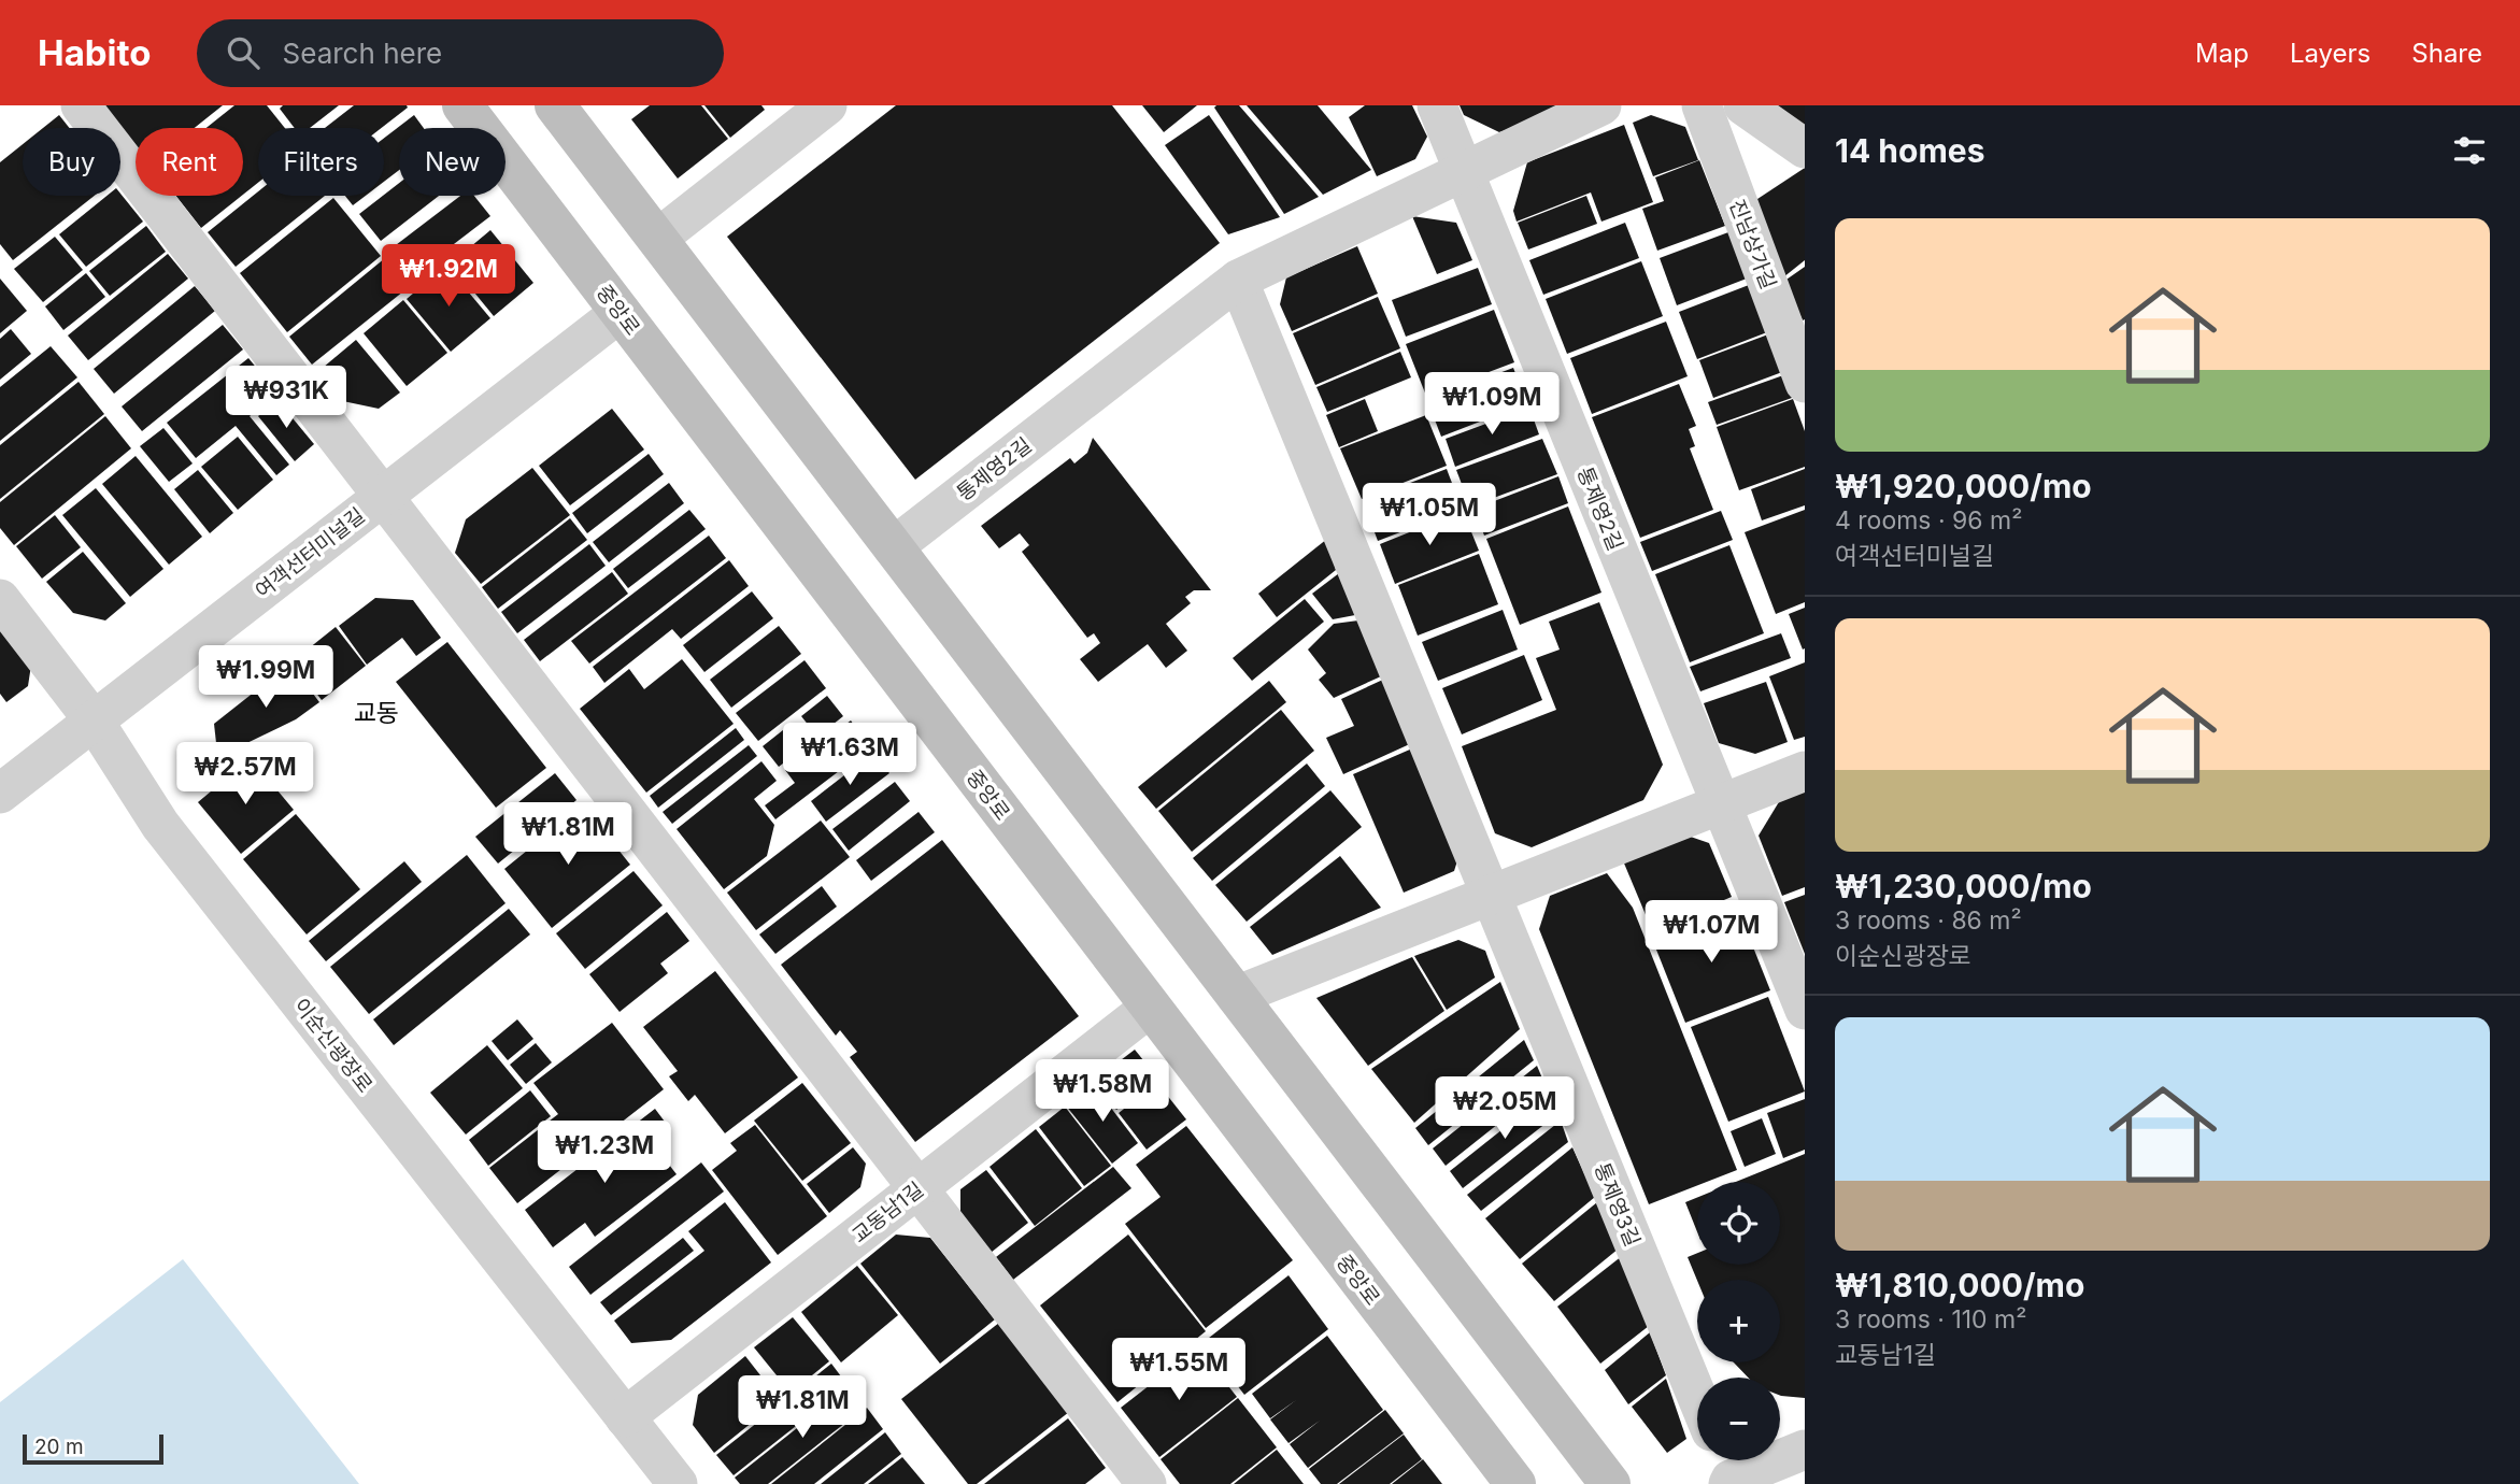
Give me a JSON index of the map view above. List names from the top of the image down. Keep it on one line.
{"streets":{"street":["진남상가길","중앙로","통제영2길","여객선터미널길","이순신광장로","통제영3길","교동남1길"]},"crossings":[["중앙로","여객선터미널길"],["중앙로","교동남1길"],["여객선터미널길","이순신광장로"],["이순신광장로","교동남1길"]],"districts":["교동"],"scale_bar":"20 m","page":{"header":"Habito","search":"Search here","nav":["Map","Layers","Share"],"heading":"14 homes","chip":["Buy","Rent","Filters","New"],"list":[{"name":"₩1,920,000/mo","note":"4 rooms · 96 m² · 여객선터미널길"},{"name":"₩1,230,000/mo","note":"3 rooms · 86 m² · 이순신광장로"},{"name":"₩1,810,000/mo","note":"3 rooms · 110 m² · 교동남1길"}],"price":["₩1.92M","₩931K","₩1.09M","₩1.05M","₩1.99M","₩1.63M","₩2.57M","₩1.81M","₩1.07M","₩1.58M","₩2.05M","₩1.23M","₩1.55M","₩1.81M"],"map_buttons":["+","−"],"scale":"20 m"}}
